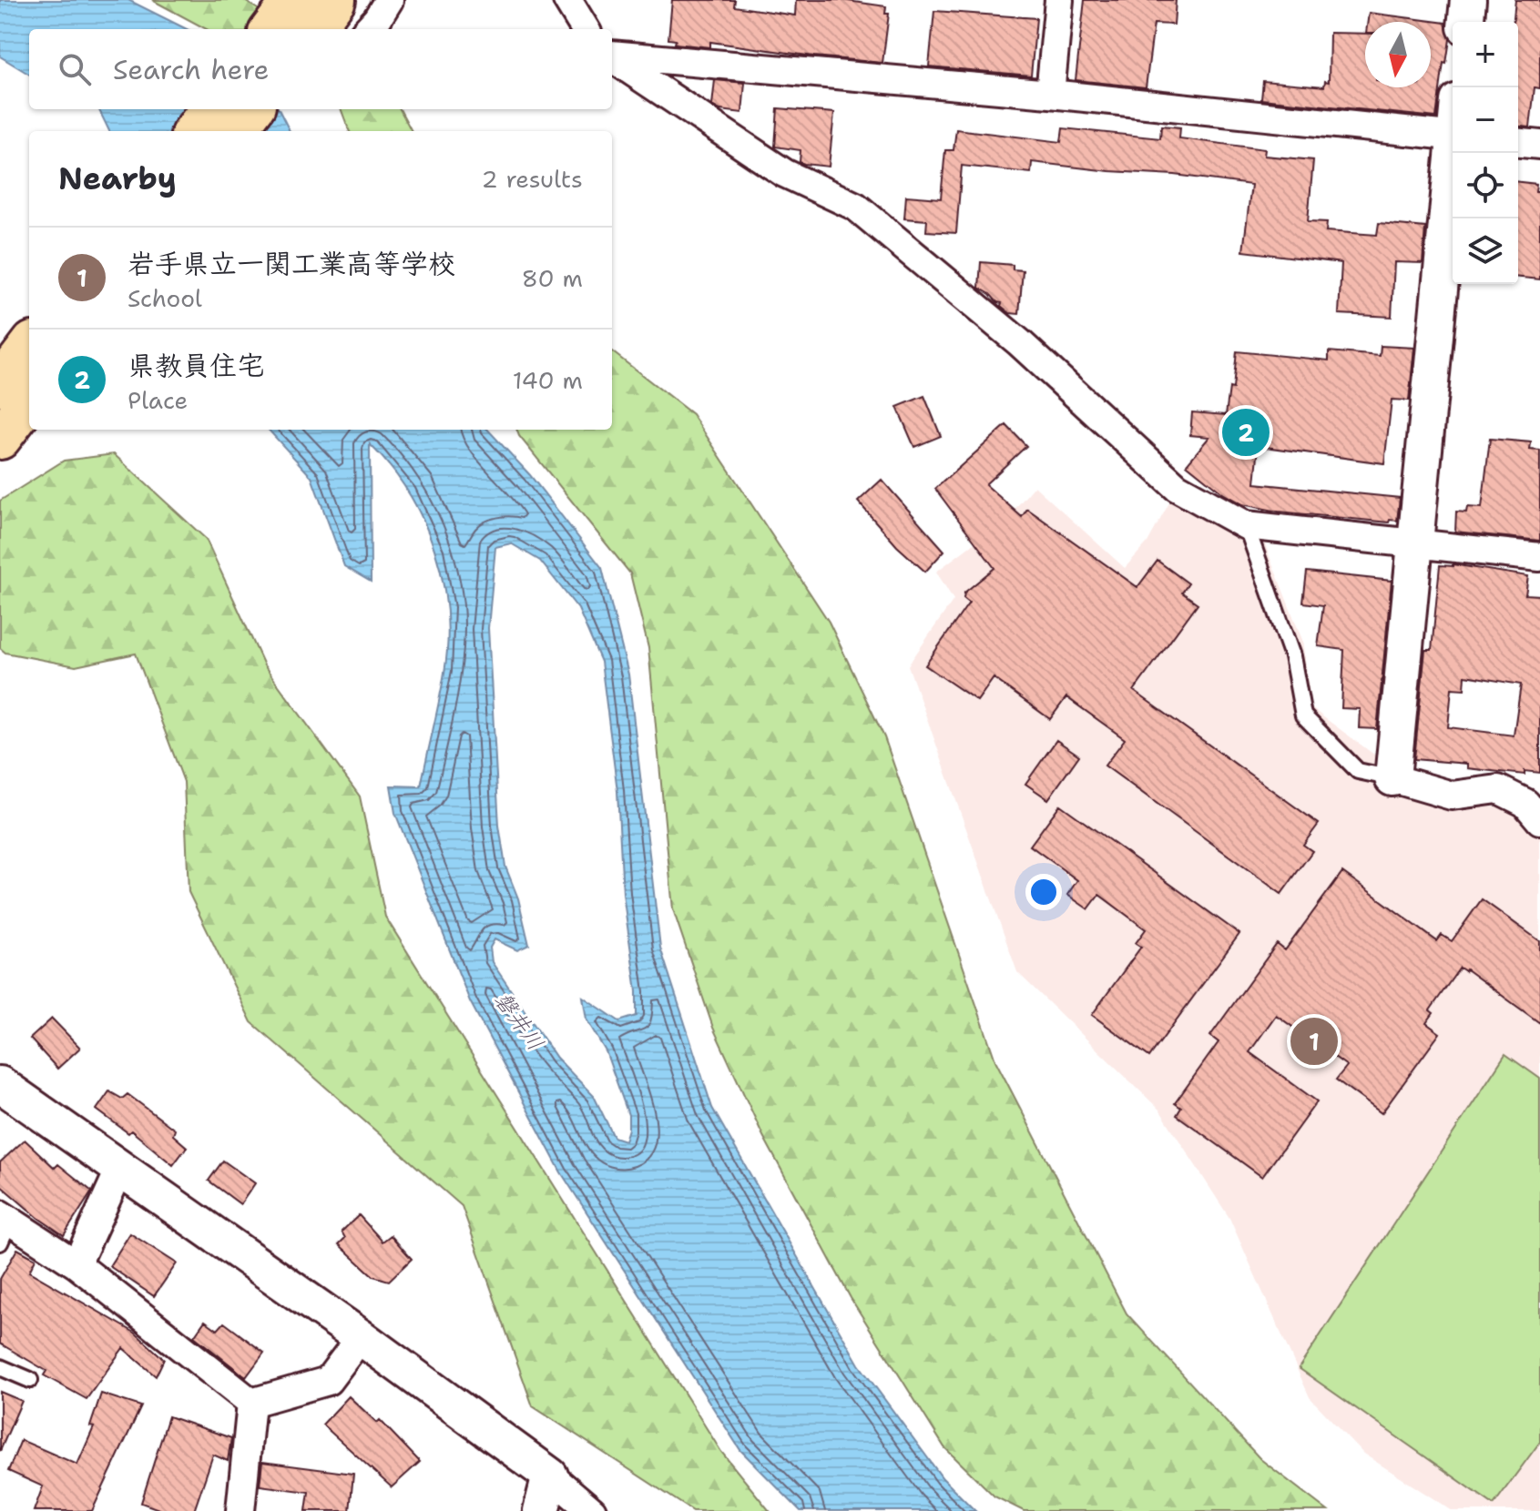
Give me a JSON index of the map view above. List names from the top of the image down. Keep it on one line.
{"water":["磐井川"],"north":"bottom","page":{"map_buttons":["+","−"],"search":"Search here","heading":["Nearby","2 results"],"list":[{"mark":"1","name":"岩手県立一関工業高等学校","note":"School","value":"80 m"},{"mark":"2","name":"県教員住宅","note":"Place","value":"140 m"}],"pins":["2","1"]}}
